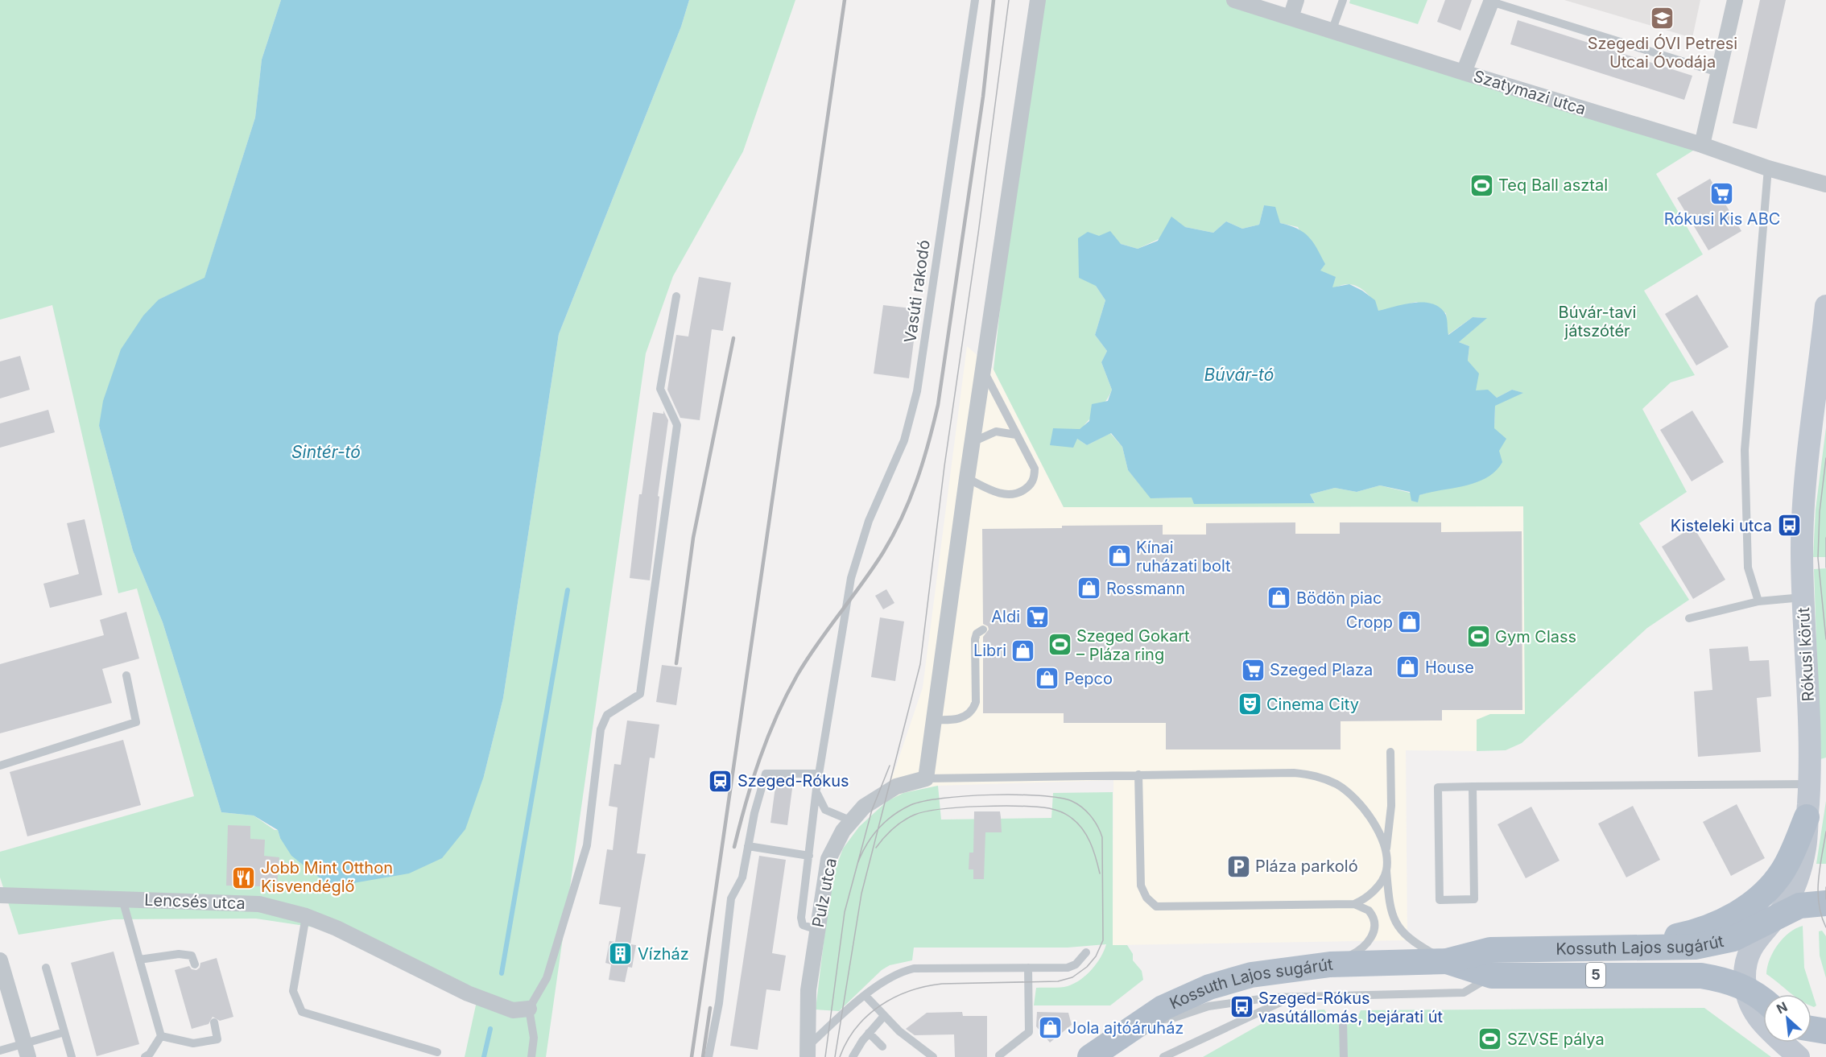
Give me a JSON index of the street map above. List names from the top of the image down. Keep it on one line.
{"streets":{"main road":["Rókusi körút","Kossuth Lajos sugárút","5"],"street":["Szatymazi utca","Pulz utca","Lencsés utca"],"lane":["Vasúti rakodó"]},"crossings":[["Vasúti rakodó","Pulz utca"],["Rókusi körút","Kossuth Lajos sugárút"]],"water":["Búvár-tó","Sintér-tó"],"parks":["Búvár-tavi játszótér"],"places":{"school or university":["Szegedi ÓVI Petresi Utcai Óvodája"],"sports":["Teq Ball asztal","Gym Class","Szeged Gokart – Pláza ring","SZVSE pálya"],"supermarket":["Rókusi Kis ABC","Aldi","Szeged Plaza"],"bus stop":["Kisteleki utca","Szeged-Rókus vasútállomás, bejárati út"],"shop":["Kínai ruházati bolt","Rossmann","Bödön piac","Cropp","Libri","House","Pepco","Jola ajtóáruház"],"theatre":["Cinema City"],"station":["Szeged-Rókus"],"parking":["Pláza parkoló"],"restaurant":["Jobb Mint Otthon Kisvendéglő"],"building":["Vízház"]},"north":"top left"}
